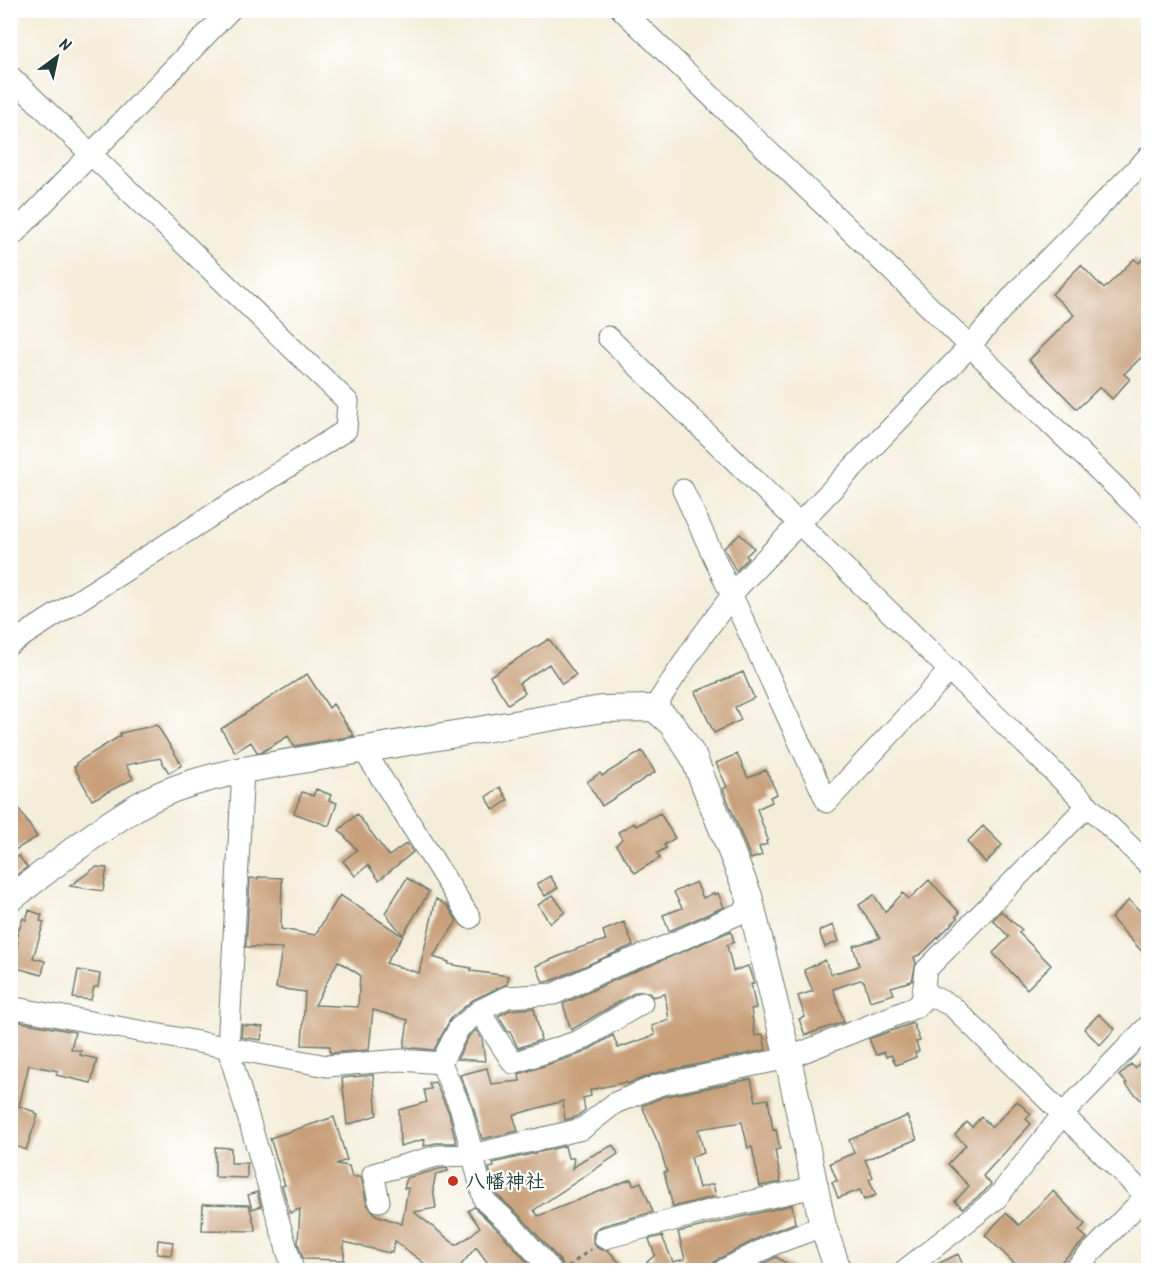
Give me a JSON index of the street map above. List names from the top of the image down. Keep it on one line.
{"places":["八幡神社"],"north":"top right"}
